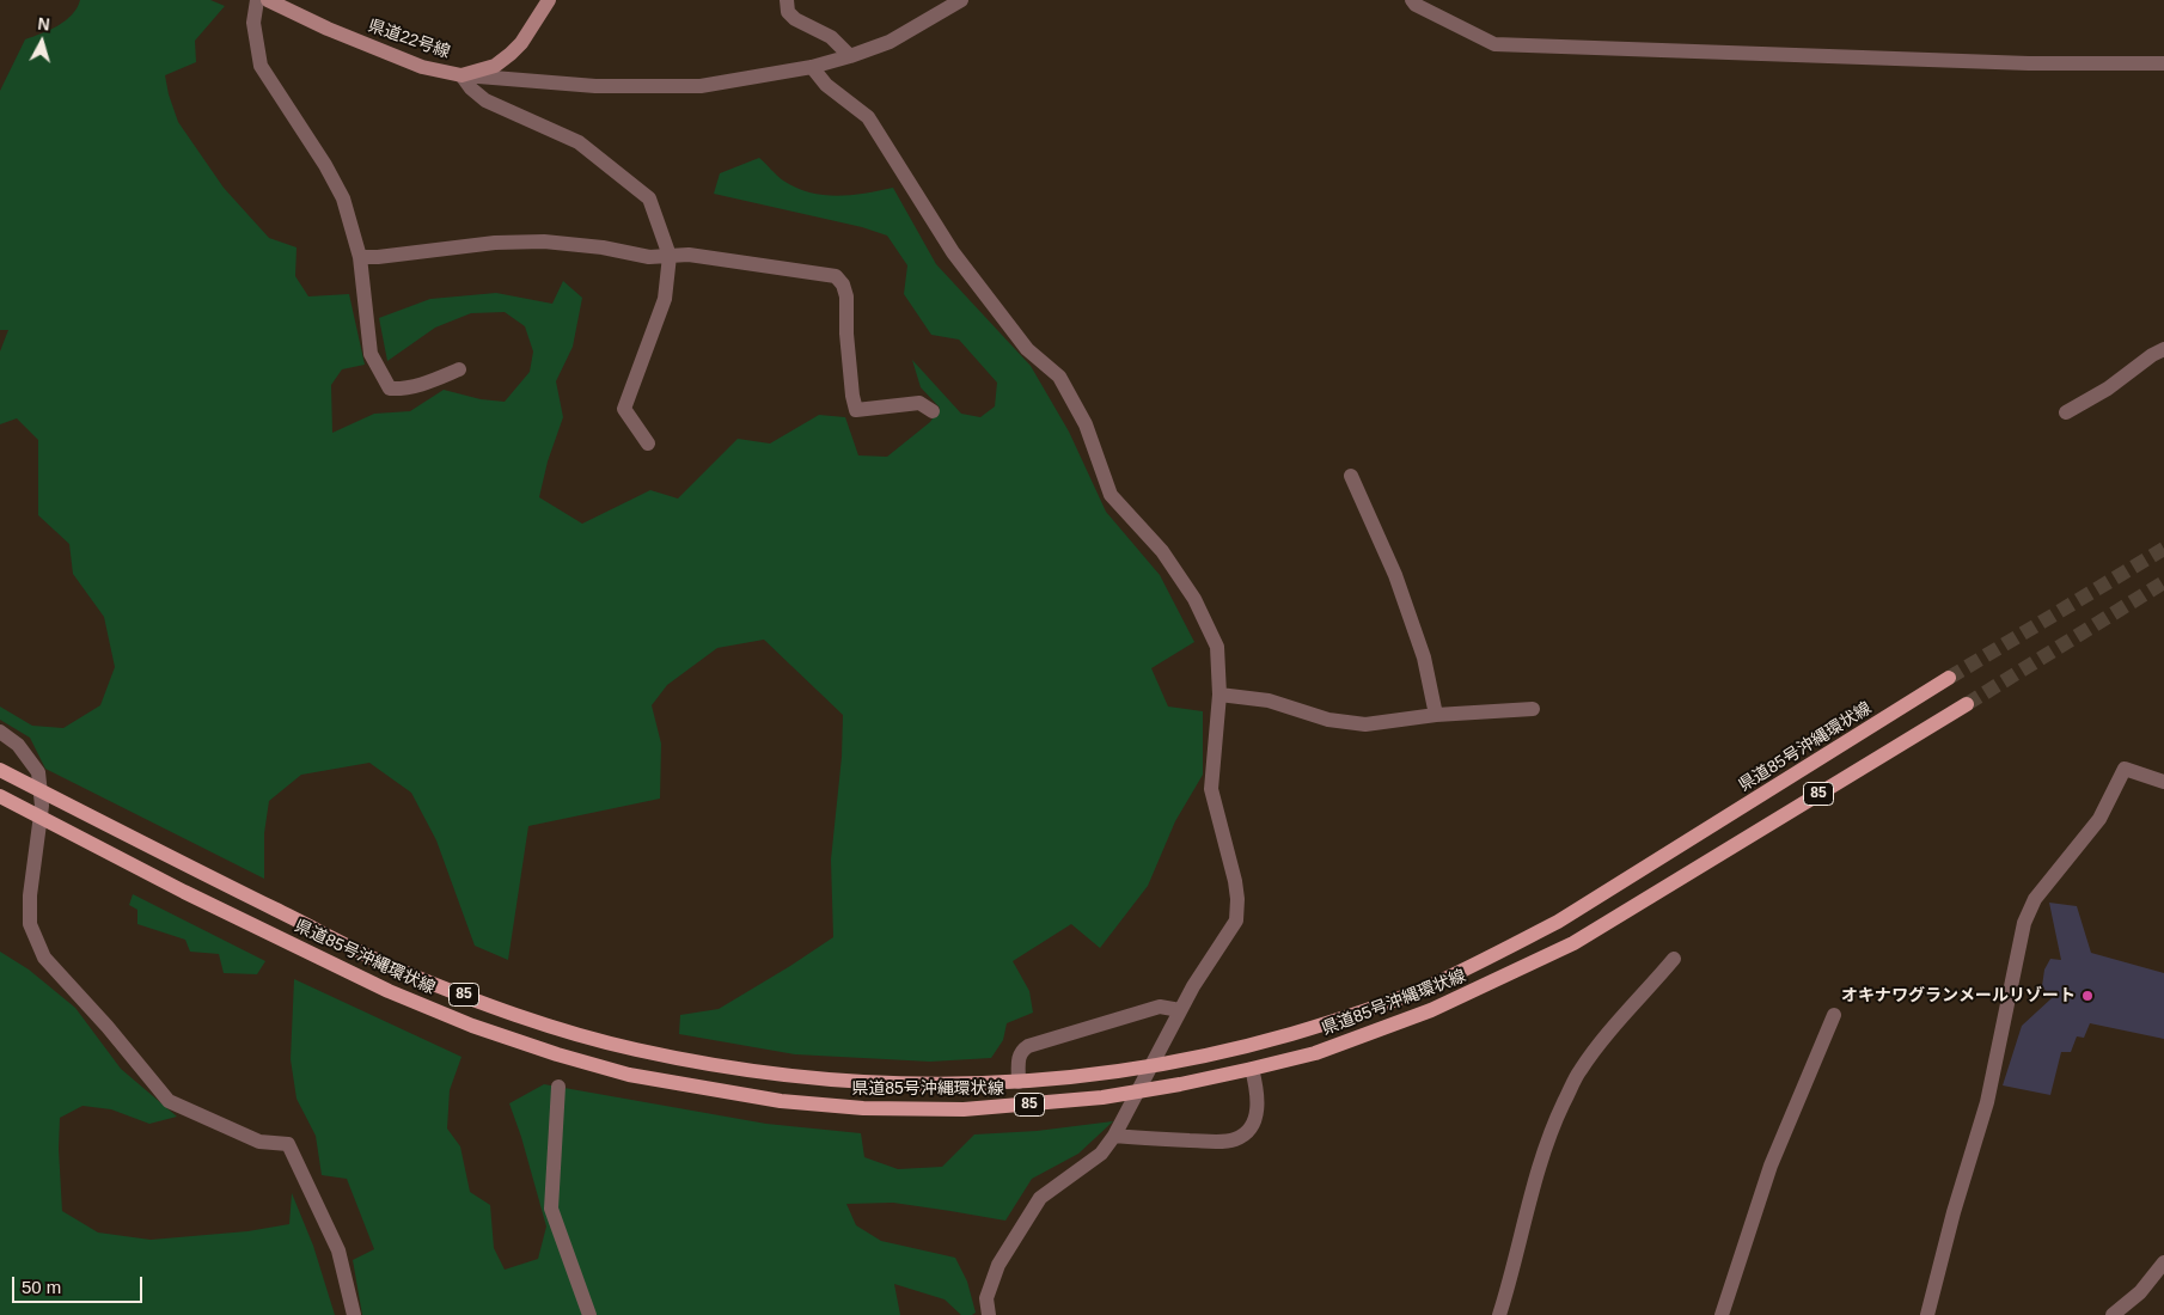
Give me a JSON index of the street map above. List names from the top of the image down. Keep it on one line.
{"streets":{"main road":["県道22号線","県道85号沖縄環状線","85"]},"places":["オキナワグランメールリゾート"],"scale_bar":"50 m","north":"top"}
